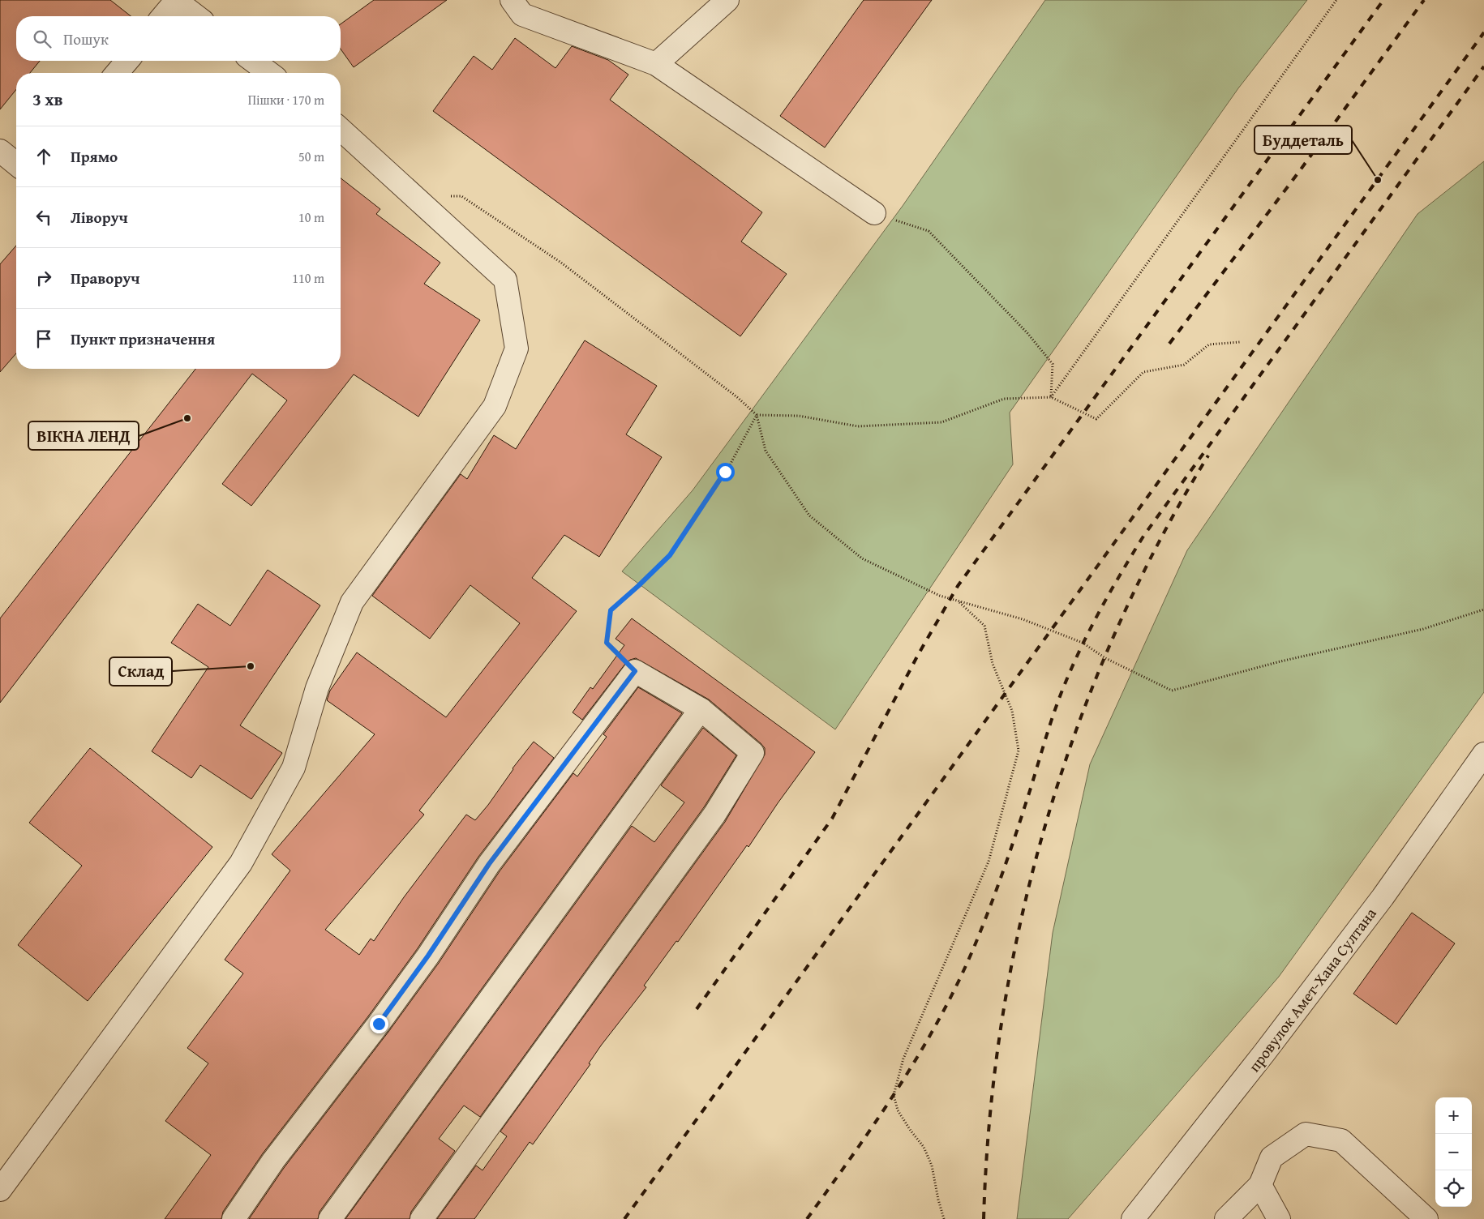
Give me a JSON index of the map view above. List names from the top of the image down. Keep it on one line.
{"streets":{"street":["провулок Амет-Хана Султана"]},"places":["Буддеталь","ВІКНА ЛЕНД","Склад"],"page":{"search":"Пошук","heading":["3 хв","Пішки · 170 m"],"list":[["Прямо","50 m"],["Ліворуч","10 m"],["Праворуч","110 m"],"Пункт призначення"],"map_buttons":["+","−"]}}
